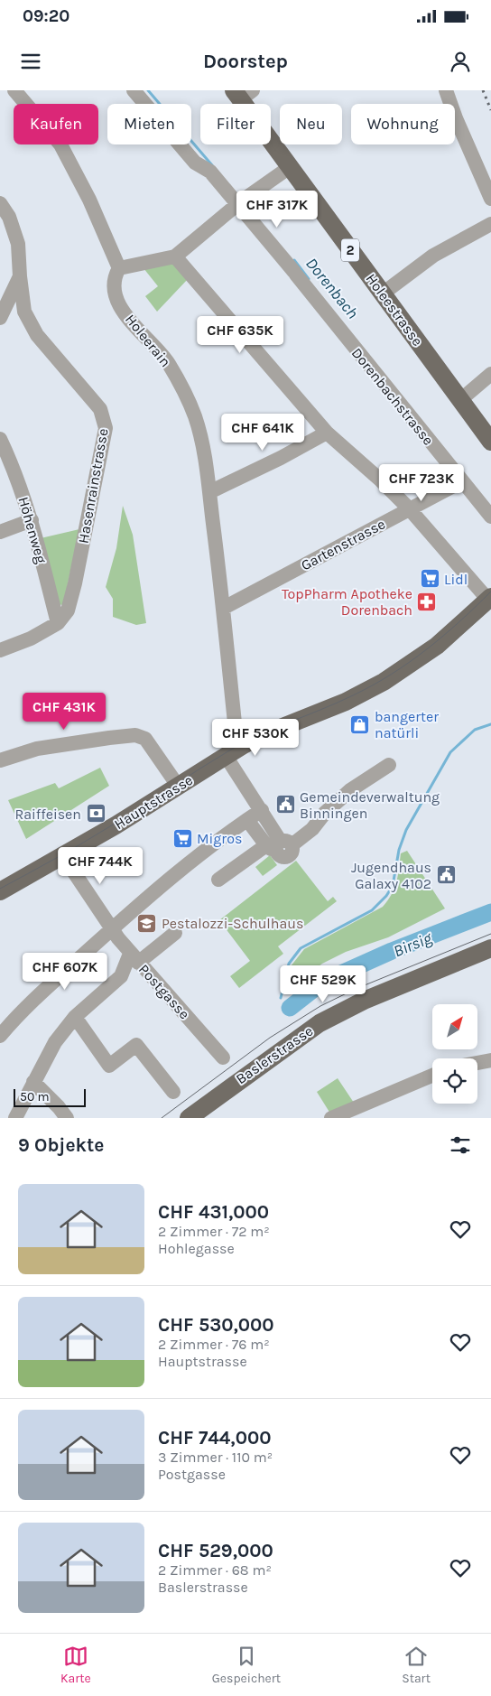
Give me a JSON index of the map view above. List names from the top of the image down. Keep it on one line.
{"streets":{"main road":["2","Holeestrasse","Hauptstrasse","Baslerstrasse"],"street":["Holeerain","Dorenbachstrasse","Hasenrainstrasse","Höhenweg","Gartenstrasse","Postgasse"]},"crossings":[["Holeerain","Gartenstrasse"],["Holeerain","Hauptstrasse"],["Dorenbachstrasse","Gartenstrasse"],["Hasenrainstrasse","Höhenweg"],["Hauptstrasse","Postgasse"]],"water":["Dorenbach","Birsig"],"places":{"supermarket":["Lidl","Migros"],"pharmacy":["TopPharm Apotheke Dorenbach"],"shop":["bangerter natürli"],"public building":["Gemeindeverwaltung Binningen","Jugendhaus Galaxy 4102"],"bank":["Raiffeisen"],"school or university":["Pestalozzi-Schulhaus"]},"scale_bar":"50 m","north":"top right","page":{"status":"09:20","header":"Doorstep","chip":["Kaufen","Mieten","Filter","Neu","Wohnung"],"price":["CHF 317K","CHF 635K","CHF 641K","CHF 723K","CHF 431K","CHF 530K","CHF 744K","CHF 607K","CHF 529K"],"scale":"50 m","heading":"9 Objekte","list":[{"name":"CHF 431,000","note":"2 Zimmer · 72 m² · Hohlegasse"},{"name":"CHF 530,000","note":"2 Zimmer · 76 m² · Hauptstrasse"},{"name":"CHF 744,000","note":"3 Zimmer · 110 m² · Postgasse"},{"name":"CHF 529,000","note":"2 Zimmer · 68 m² · Baslerstrasse"}],"tabs":["Karte","Gespeichert","Start"]}}
